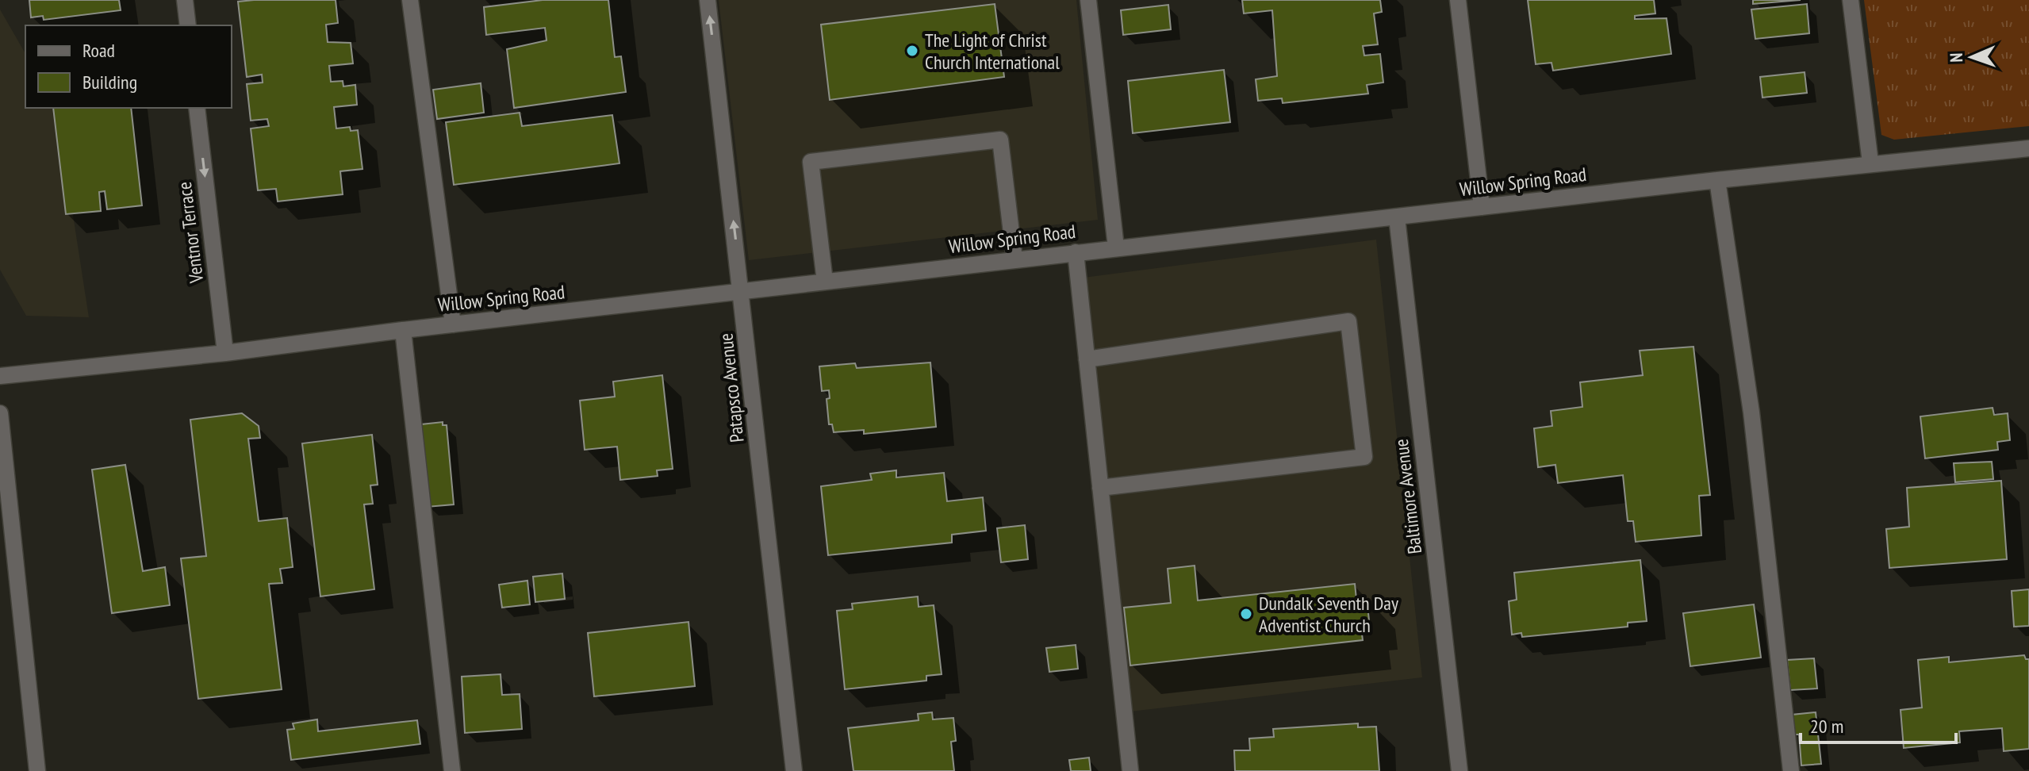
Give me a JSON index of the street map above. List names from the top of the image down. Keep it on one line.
{"streets":{"street":["Willow Spring Road","Ventnor Terrace","Patapsco Avenue","Baltimore Avenue"]},"crossings":[["Willow Spring Road","Ventnor Terrace"],["Willow Spring Road","Patapsco Avenue"],["Willow Spring Road","Baltimore Avenue"]],"one_way":["Ventnor Terrace","Patapsco Avenue"],"places":["The Light of Christ Church International","Dundalk Seventh Day Adventist Church"],"legend":["Road","Building"],"scale_bar":"20 m","north":"left"}
